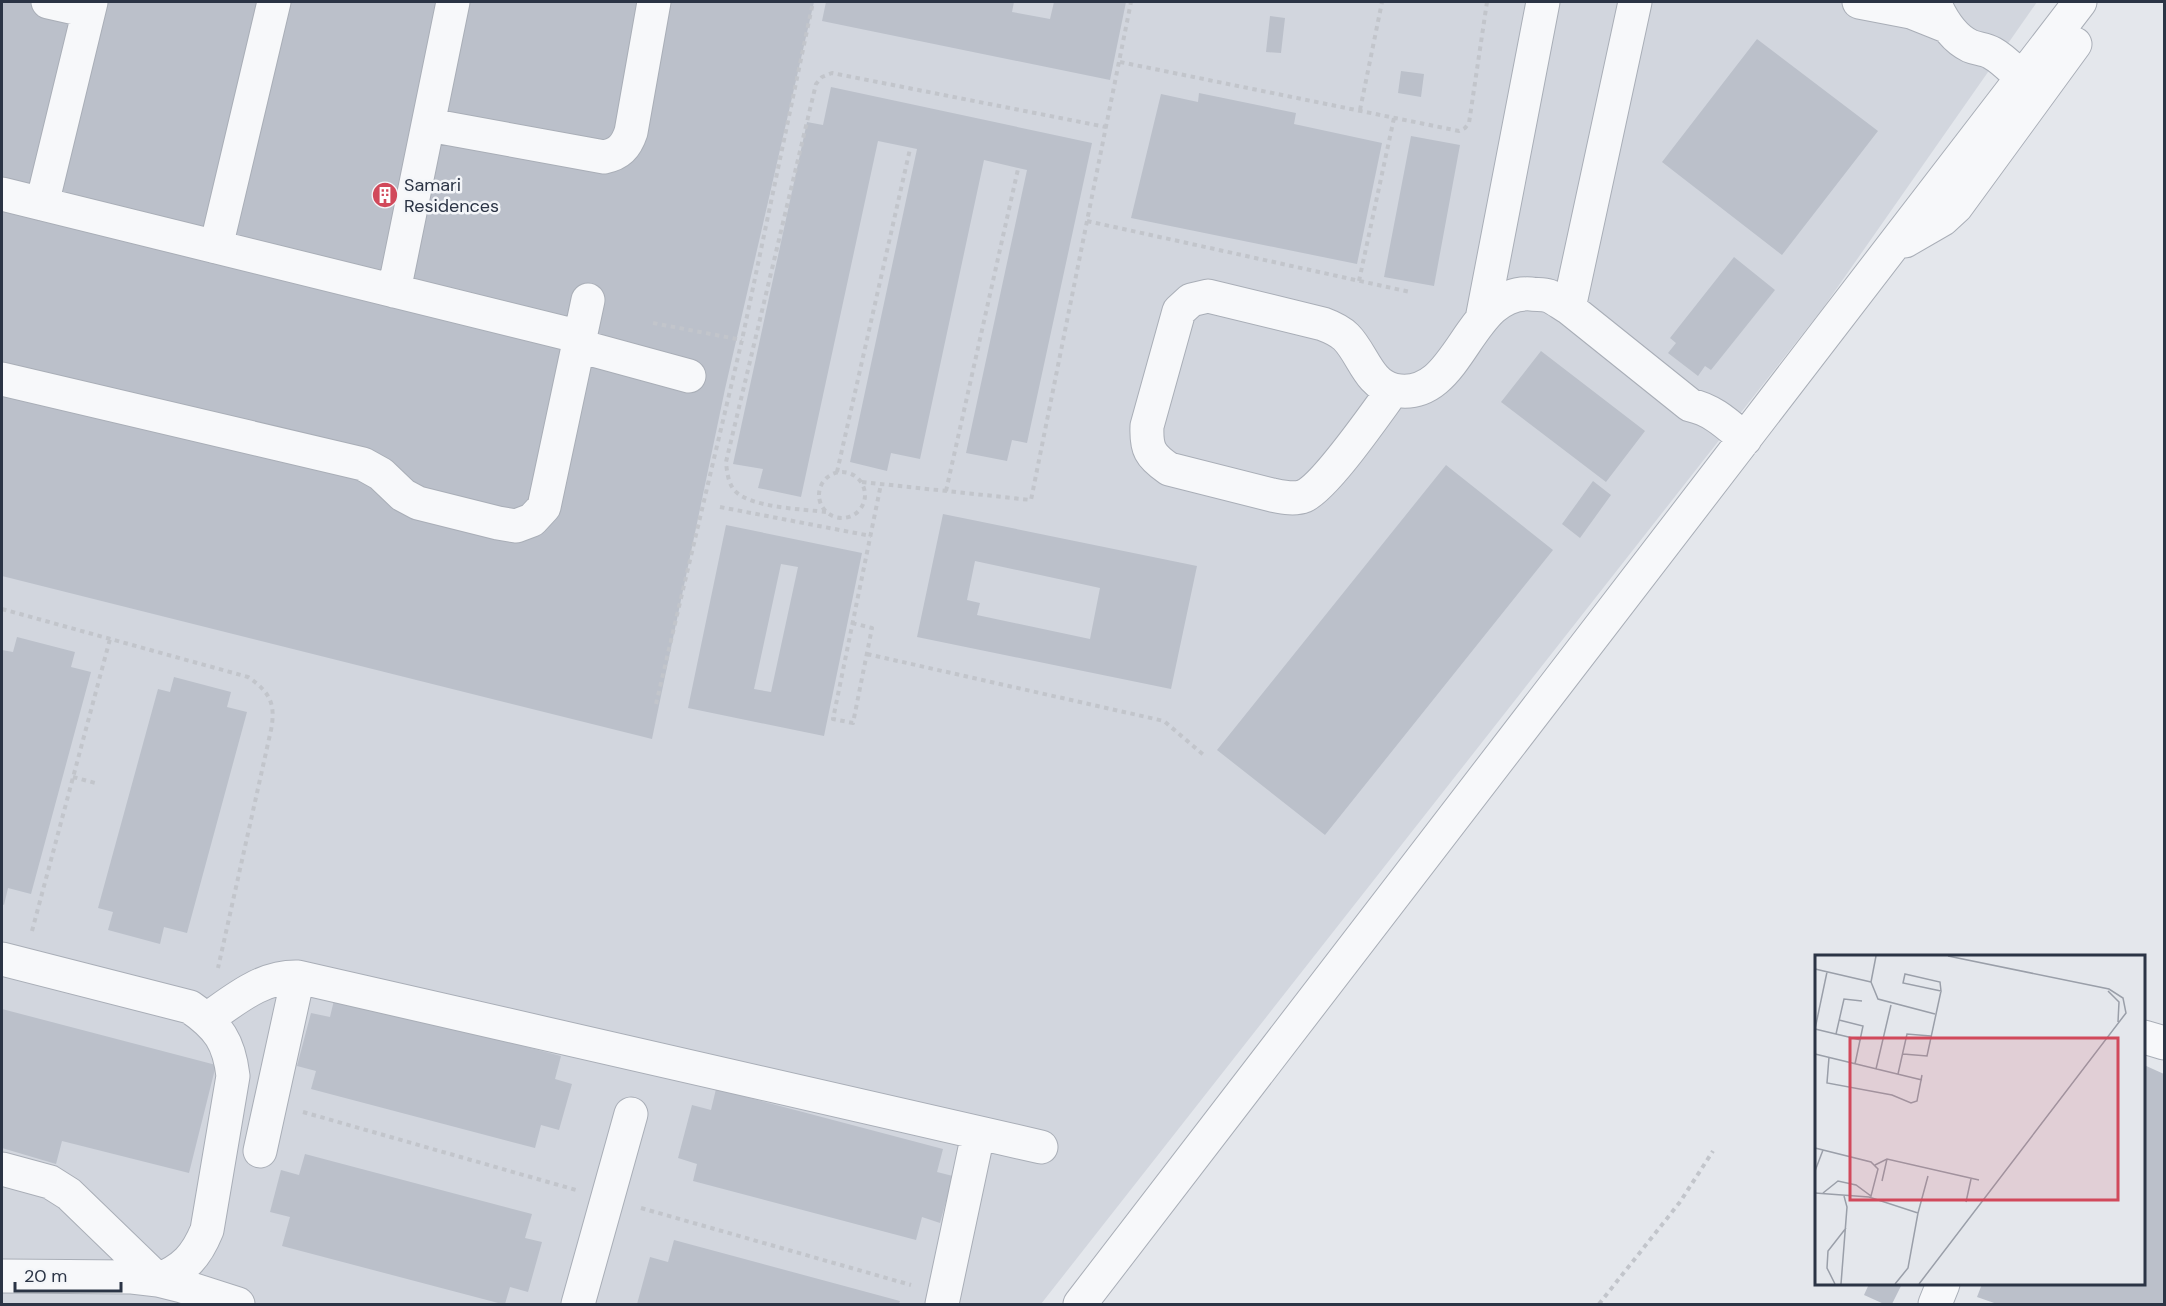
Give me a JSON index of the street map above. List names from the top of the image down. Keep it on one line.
{"places":{"building":["Samari Residences"]},"scale_bar":"20 m"}
